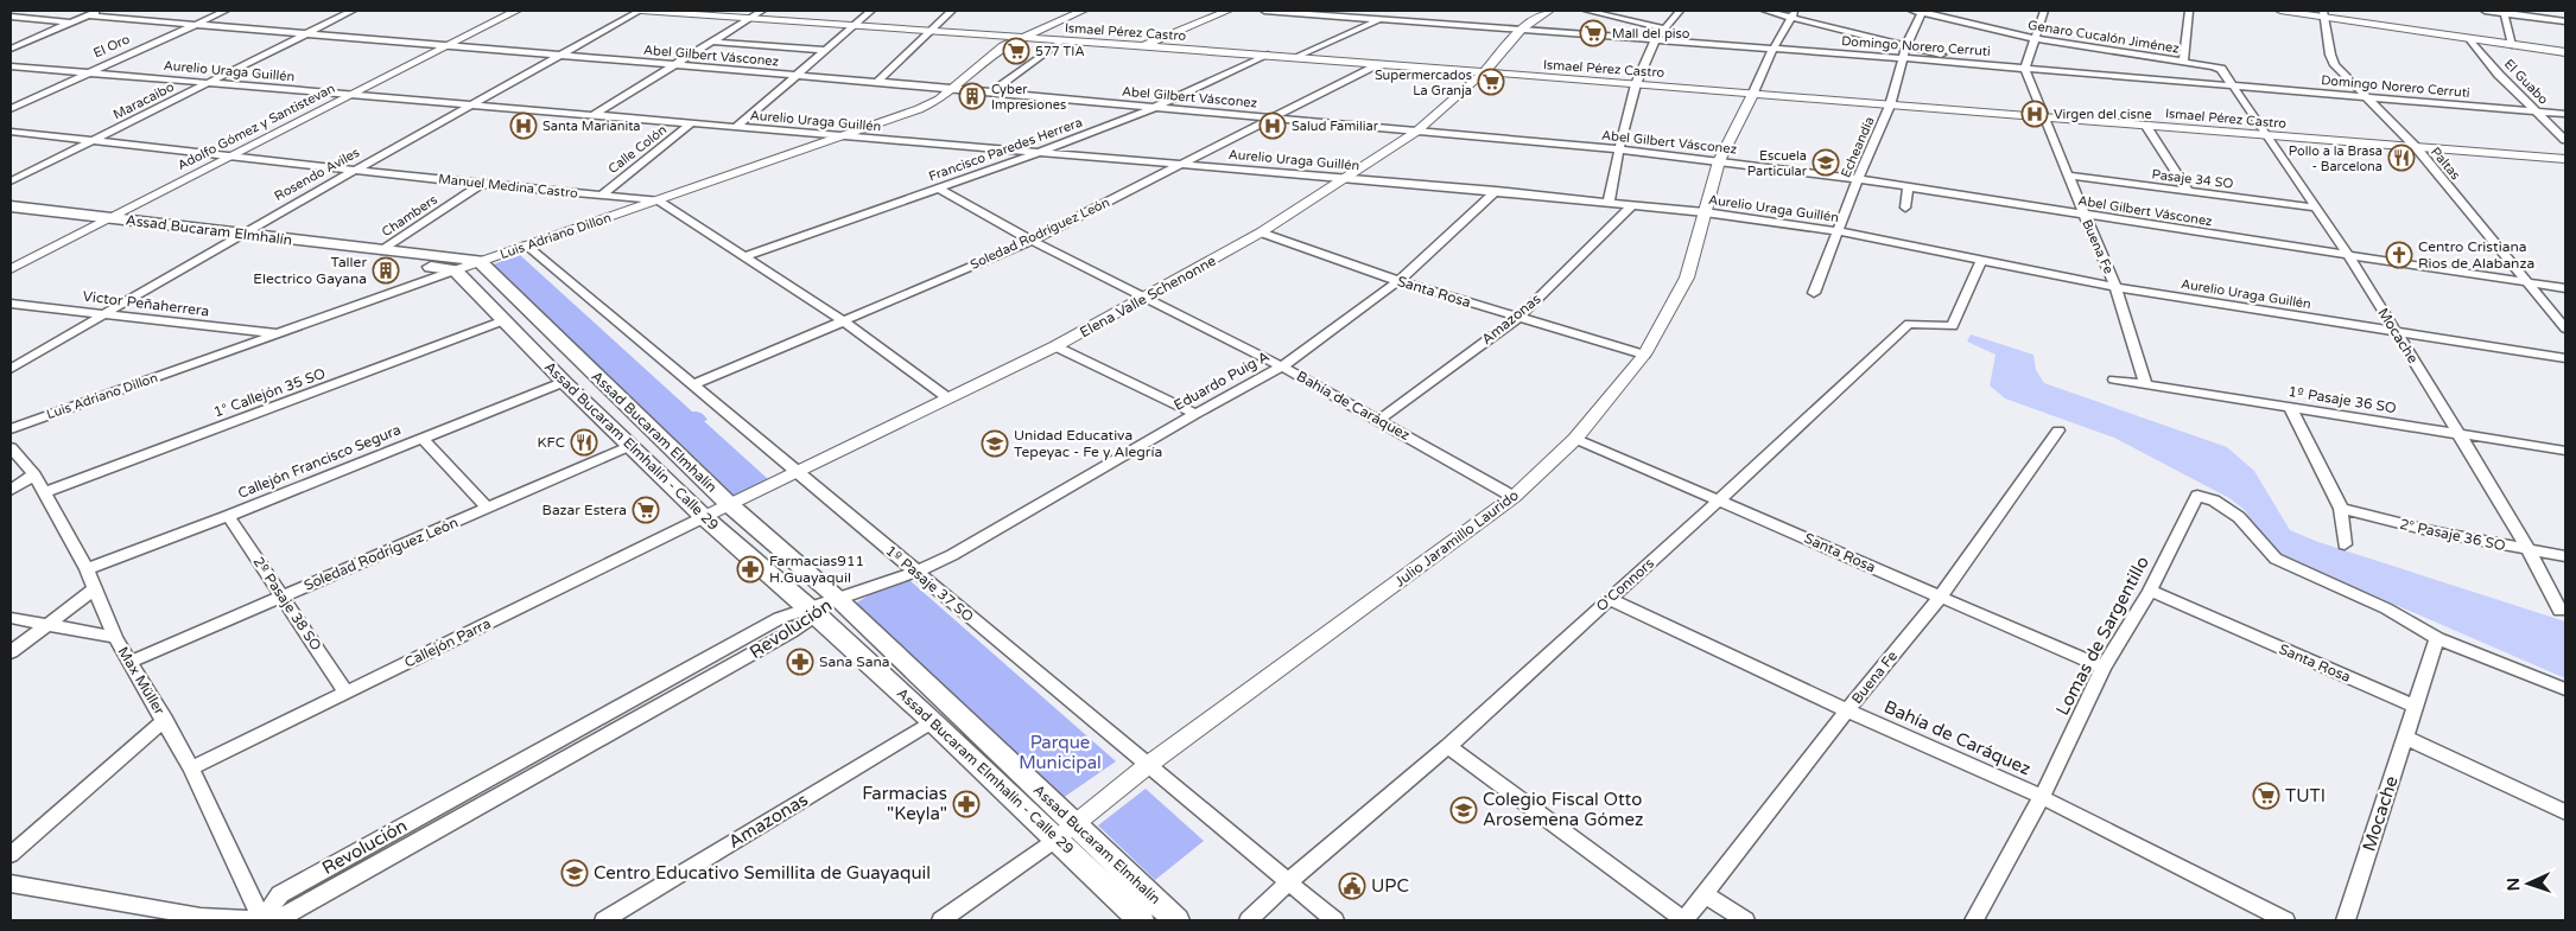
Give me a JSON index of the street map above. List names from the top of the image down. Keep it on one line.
{"streets":{"main road":["Assad Bucaram Elmhalín","Assad Bucaram Elmhalín - Calle 29"],"street":["Ismael Pérez Castro","Genaro Cucalón Jiménez","El Oro","Domingo Norero Cerruti","Abel Gilbert Vásconez","Aurelio Uraga Guillén","El Guabo","Maracaibo","Adolfo Gómez y Santistevan","Echeandía","Calle Colón","Francisco Paredes Herrera","Paltas","Rosendo Aviles","Pasaje 34 SO","Manuel Medina Castro","Chambers","Soledad Rodríguez León","Luis Adriano Dillon","Buena Fe","Santa Rosa","Elena Valle Schenonne","Victor Peñaherrera","Amazonas","Mocache","Eduardo Puig A","1° Callejón 35 SO","1º Pasaje 36 SO","Bahía de Caráquez","Callejón Francisco Segura","2° Pasaje 36 SO","Julio Jaramillo Laurido","1º Pasaje 37 SO","O'Connors","2º Pasaje 38 SO","Revolución","Lomas de Sargentillo","Callejón Parra","Max Müller"]},"crossings":[["Ismael Pérez Castro","Echeandía"],["Ismael Pérez Castro","Francisco Paredes Herrera"],["Ismael Pérez Castro","Paltas"],["Ismael Pérez Castro","Rosendo Aviles"],["Ismael Pérez Castro","Soledad Rodríguez León"],["Ismael Pérez Castro","Luis Adriano Dillon"],["Ismael Pérez Castro","Buena Fe"],["Ismael Pérez Castro","Elena Valle Schenonne"],["Ismael Pérez Castro","Mocache"],["Ismael Pérez Castro","Julio Jaramillo Laurido"],["Genaro Cucalón Jiménez","Echeandía"],["Genaro Cucalón Jiménez","Mocache"],["El Oro","Abel Gilbert Vásconez"],["El Oro","Aurelio Uraga Guillén"],["Domingo Norero Cerruti","El Guabo"],["Domingo Norero Cerruti","Echeandía"],["Domingo Norero Cerruti","Paltas"],["Domingo Norero Cerruti","Buena Fe"],["Domingo Norero Cerruti","Elena Valle Schenonne"],["Domingo Norero Cerruti","Mocache"],["Domingo Norero Cerruti","Julio Jaramillo Laurido"],["Abel Gilbert Vásconez","Maracaibo"],["Abel Gilbert Vásconez","Adolfo Gómez y Santistevan"],["Abel Gilbert Vásconez","Echeandía"],["Abel Gilbert Vásconez","Francisco Paredes Herrera"],["Abel Gilbert Vásconez","Paltas"],["Abel Gilbert Vásconez","Rosendo Aviles"],["Abel Gilbert Vásconez","Soledad Rodríguez León"],["Abel Gilbert Vásconez","Luis Adriano Dillon"],["Abel Gilbert Vásconez","Buena Fe"],["Abel Gilbert Vásconez","Elena Valle Schenonne"],["Abel Gilbert Vásconez","Mocache"],["Abel Gilbert Vásconez","Julio Jaramillo Laurido"],["Aurelio Uraga Guillén","Maracaibo"],["Aurelio Uraga Guillén","Adolfo Gómez y Santistevan"],["Aurelio Uraga Guillén","Echeandía"],["Aurelio Uraga Guillén","Calle Colón"],["Aurelio Uraga Guillén","Francisco Paredes Herrera"],["Aurelio Uraga Guillén","Rosendo Aviles"],["Aurelio Uraga Guillén","Soledad Rodríguez León"],["Aurelio Uraga Guillén","Luis Adriano Dillon"],["Aurelio Uraga Guillén","Buena Fe"],["Aurelio Uraga Guillén","Elena Valle Schenonne"],["Aurelio Uraga Guillén","Amazonas"],["Aurelio Uraga Guillén","Mocache"],["Aurelio Uraga Guillén","Eduardo Puig A"],["Aurelio Uraga Guillén","Julio Jaramillo Laurido"],["Aurelio Uraga Guillén","O'Connors"],["Maracaibo","Manuel Medina Castro"],["Adolfo Gómez y Santistevan","Manuel Medina Castro"],["Adolfo Gómez y Santistevan","Assad Bucaram Elmhalín"],["Calle Colón","Manuel Medina Castro"],["Francisco Paredes Herrera","Manuel Medina Castro"],["Francisco Paredes Herrera","Bahía de Caráquez"],["Rosendo Aviles","Manuel Medina Castro"],["Rosendo Aviles","Assad Bucaram Elmhalín"],["Rosendo Aviles","Victor Peñaherrera"],["Pasaje 34 SO","Buena Fe"],["Pasaje 34 SO","Mocache"],["Manuel Medina Castro","Chambers"],["Manuel Medina Castro","Soledad Rodríguez León"],["Manuel Medina Castro","Luis Adriano Dillon"],["Manuel Medina Castro","Elena Valle Schenonne"],["Chambers","Assad Bucaram Elmhalín"],["Assad Bucaram Elmhalín","Luis Adriano Dillon"],["Assad Bucaram Elmhalín","Elena Valle Schenonne"],["Assad Bucaram Elmhalín","Eduardo Puig A"],["Assad Bucaram Elmhalín","Assad Bucaram Elmhalín - Calle 29"],["Assad Bucaram Elmhalín","Julio Jaramillo Laurido"],["Assad Bucaram Elmhalín","Revolución"],["Soledad Rodríguez León","Bahía de Caráquez"],["Soledad Rodríguez León","Assad Bucaram Elmhalín - Calle 29"],["Soledad Rodríguez León","1º Pasaje 37 SO"],["Soledad Rodríguez León","2º Pasaje 38 SO"],["Soledad Rodríguez León","Max Müller"],["Luis Adriano Dillon","Victor Peñaherrera"],["Luis Adriano Dillon","Assad Bucaram Elmhalín - Calle 29"],["Luis Adriano Dillon","1º Pasaje 37 SO"],["Buena Fe","Santa Rosa"],["Buena Fe","1º Pasaje 36 SO"],["Buena Fe","Bahía de Caráquez"],["Santa Rosa","Elena Valle Schenonne"],["Santa Rosa","Amazonas"],["Santa Rosa","Mocache"],["Santa Rosa","Eduardo Puig A"],["Santa Rosa","Julio Jaramillo Laurido"],["Santa Rosa","O'Connors"],["Santa Rosa","Lomas de Sargentillo"],["Elena Valle Schenonne","Bahía de Caráquez"],["Elena Valle Schenonne","Assad Bucaram Elmhalín - Calle 29"],["Elena Valle Schenonne","1º Pasaje 37 SO"],["Elena Valle Schenonne","Callejón Parra"],["Amazonas","Bahía de Caráquez"],["Amazonas","Assad Bucaram Elmhalín - Calle 29"],["Mocache","1º Pasaje 36 SO"],["Mocache","2° Pasaje 36 SO"],["Mocache","Lomas de Sargentillo"],["Eduardo Puig A","Bahía de Caráquez"],["Eduardo Puig A","1º Pasaje 37 SO"],["Eduardo Puig A","Revolución"],["1° Callejón 35 SO","Assad Bucaram Elmhalín - Calle 29"],["1° Callejón 35 SO","Max Müller"],["Bahía de Caráquez","Julio Jaramillo Laurido"],["Bahía de Caráquez","O'Connors"],["Bahía de Caráquez","Lomas de Sargentillo"],["Assad Bucaram Elmhalín - Calle 29","Callejón Francisco Segura"],["Assad Bucaram Elmhalín - Calle 29","Julio Jaramillo Laurido"],["Assad Bucaram Elmhalín - Calle 29","Revolución"],["Assad Bucaram Elmhalín - Calle 29","Callejón Parra"],["Callejón Francisco Segura","2º Pasaje 38 SO"],["Callejón Francisco Segura","Max Müller"],["Julio Jaramillo Laurido","1º Pasaje 37 SO"],["1º Pasaje 37 SO","O'Connors"],["2º Pasaje 38 SO","Callejón Parra"],["Revolución","Max Müller"],["Callejón Parra","Max Müller"]],"parks":["Parque Municipal"],"places":{"supermarket":["Mall del piso","577 TIA","Supermercados La Granja","Bazar Estera","TUTI"],"building":["Cyber Impresiones","Taller Electrico Gayana"],"hospital":["Virgen del cisne","Santa Marianita","Salud Familiar"],"restaurant":["Pollo a la Brasa - Barcelona","KFC"],"school or university":["Escuela Particular","Unidad Educativa Tepeyac - Fe y Alegría","Colegio Fiscal Otto Arosemena Gómez","Centro Educativo Semillita de Guayaquil"],"church":["Centro Cristiana Rios de Alabanza"],"pharmacy":["Farmacias911 H.Guayaquil","Sana Sana","Farmacias \"Keyla\""],"public building":["UPC"]},"north":"left"}
